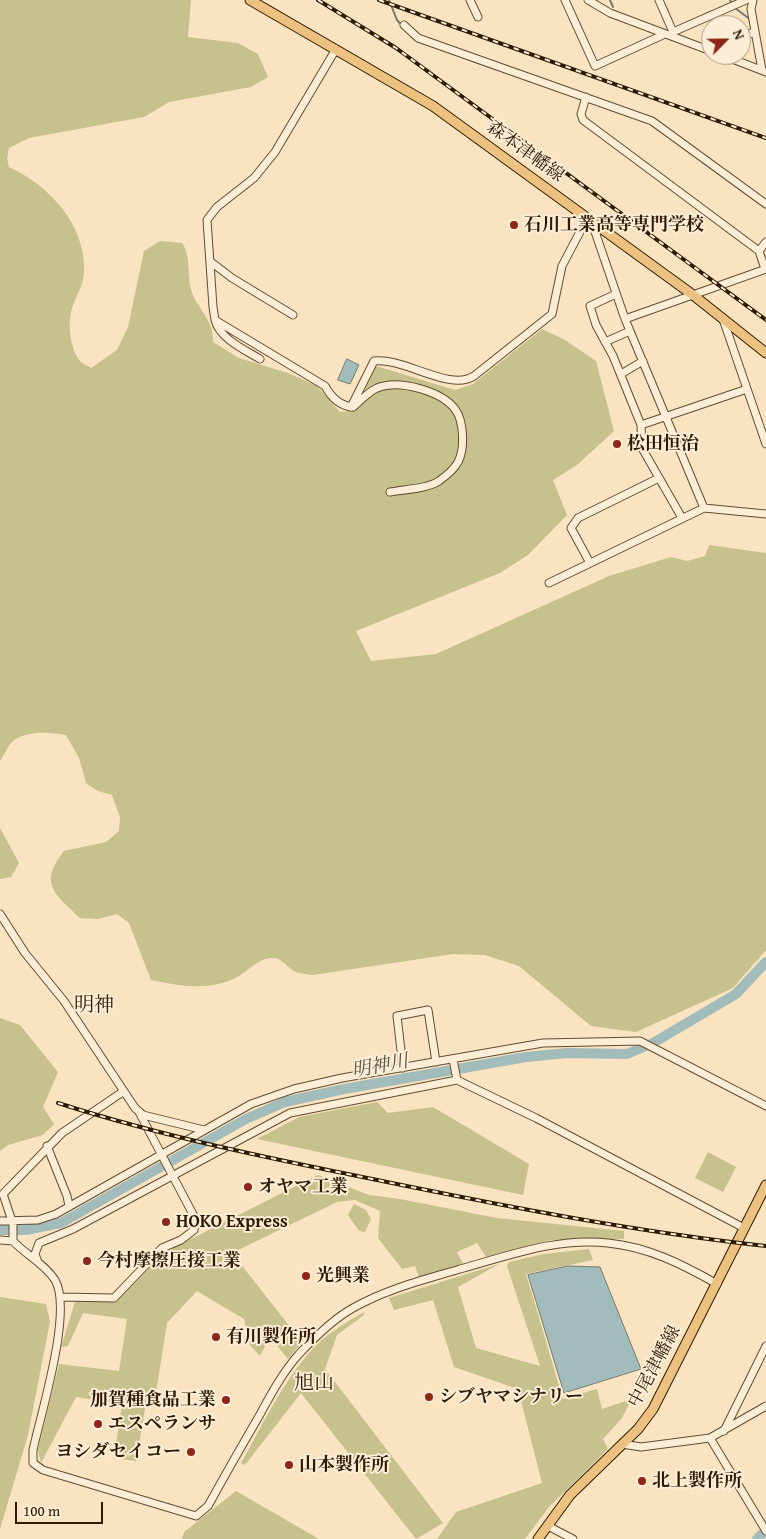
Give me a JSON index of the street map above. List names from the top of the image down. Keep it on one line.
{"streets":{"main road":["森本津幡線","中尾津幡線"]},"districts":["明神","旭山"],"water":["明神川"],"places":["石川工業高等専門学校","松田恒治","オヤマ工業","HOKO Express","今村摩擦圧接工業","光興業","有川製作所","シブヤマシナリー","加賀種食品工業","エスペランサ","ヨシダセイコー","山本製作所","北上製作所"],"scale_bar":"100 m","north":"top right"}
